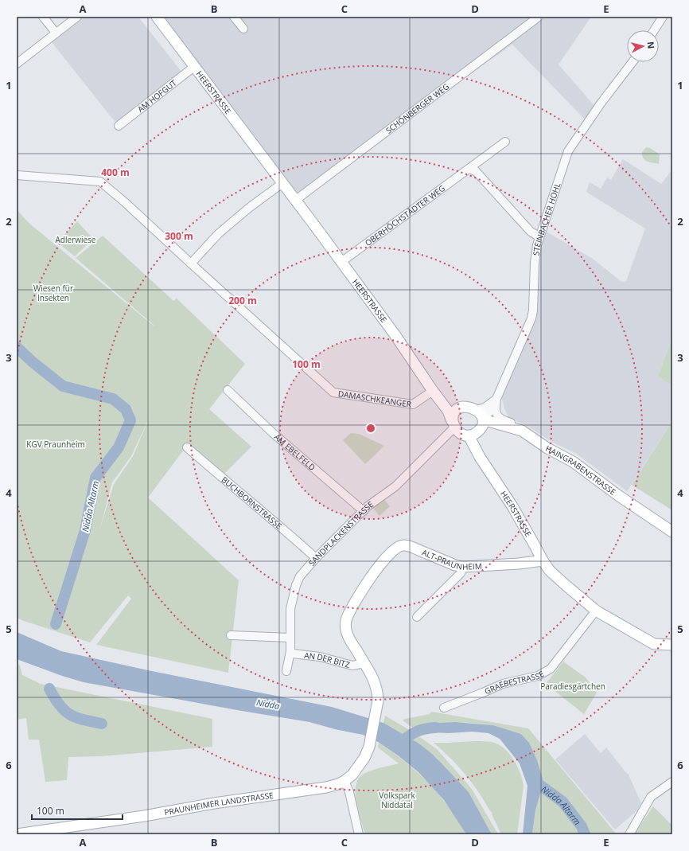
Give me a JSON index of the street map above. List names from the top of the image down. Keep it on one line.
{"streets":{"main road":["HEERSTRASSE","HAINGRABENSTRASSE","ALT-PRAUNHEIM","PRAUNHEIMER LANDSTRASSE"],"street":["AM HOFGUT","SCHÖNBERGER WEG","OBERHÖCHSTÄDTER WEG","STEINBACHER HOHL","DAMASCHKEANGER","AM EBELFELD","BUCHBORNSTRASSE","SANDPLACKENSTRASSE","AN DER BITZ","GRAEBESTRASSE"]},"crossings":[["HEERSTRASSE","AM HOFGUT"],["HEERSTRASSE","SCHÖNBERGER WEG"],["HEERSTRASSE","OBERHÖCHSTÄDTER WEG"],["HEERSTRASSE","STEINBACHER HOHL"],["HEERSTRASSE","DAMASCHKEANGER"],["HEERSTRASSE","HAINGRABENSTRASSE"],["HEERSTRASSE","SANDPLACKENSTRASSE"],["HEERSTRASSE","ALT-PRAUNHEIM"],["STEINBACHER HOHL","HAINGRABENSTRASSE"],["STEINBACHER HOHL","SANDPLACKENSTRASSE"],["AM EBELFELD","SANDPLACKENSTRASSE"],["HAINGRABENSTRASSE","SANDPLACKENSTRASSE"],["BUCHBORNSTRASSE","SANDPLACKENSTRASSE"],["SANDPLACKENSTRASSE","AN DER BITZ"],["ALT-PRAUNHEIM","AN DER BITZ"],["ALT-PRAUNHEIM","PRAUNHEIMER LANDSTRASSE"]],"water":["Nidda Altarm","Nidda"],"parks":["Adlerwiese","Wiesen für Insekten","KGV Praunheim","Paradiesgärtchen","Volkspark Niddatal"],"scale_bar":"100 m","north":"right","grid":{"columns":["A","B","C","D","E"],"rows":["1","2","3","4","5","6"]},"rings":["400 m","300 m","200 m","100 m"]}
